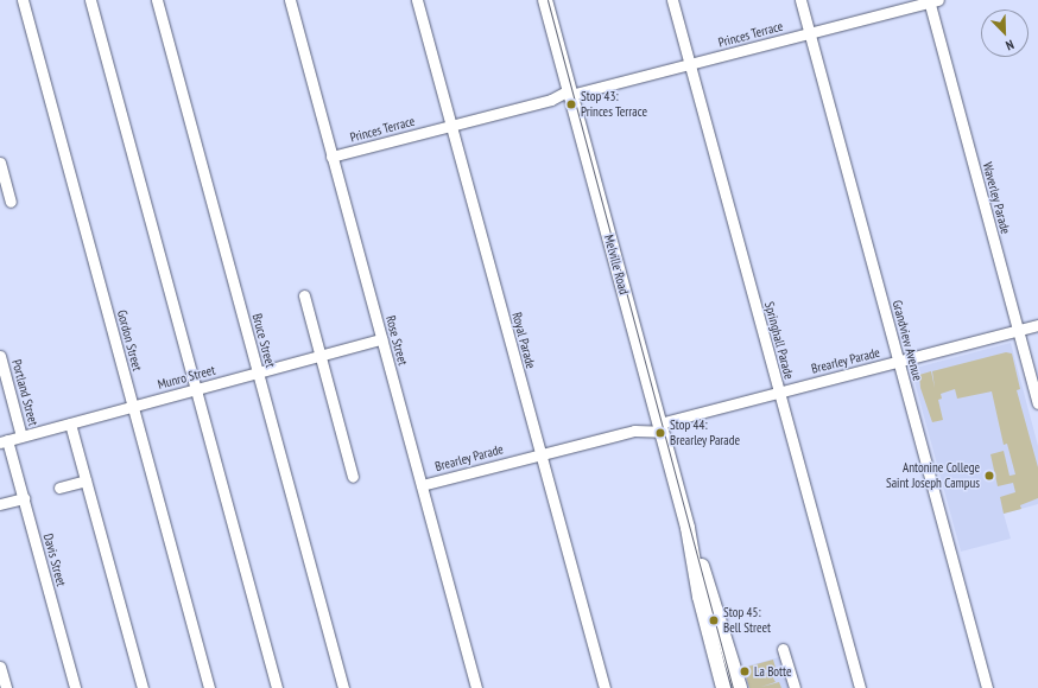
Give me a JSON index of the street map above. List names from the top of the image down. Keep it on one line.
{"streets":{"main road":["Melville Road"],"street":["Princes Terrace","Waverley Parade","Gordon Street","Bruce Street","Rose Street","Royal Parade","Springhall Parade","Grandview Avenue","Brearley Parade","Munro Street","Portland Street","Davis Street"]},"crossings":[["Princes Terrace","Waverley Parade"],["Princes Terrace","Melville Road"],["Princes Terrace","Rose Street"],["Princes Terrace","Royal Parade"],["Princes Terrace","Springhall Parade"],["Princes Terrace","Grandview Avenue"],["Waverley Parade","Brearley Parade"],["Melville Road","Brearley Parade"],["Gordon Street","Munro Street"],["Bruce Street","Munro Street"],["Rose Street","Brearley Parade"],["Rose Street","Munro Street"],["Royal Parade","Brearley Parade"],["Springhall Parade","Brearley Parade"],["Grandview Avenue","Brearley Parade"],["Munro Street","Portland Street"],["Munro Street","Davis Street"]],"places":["Stop 43: Princes Terrace","Stop 44: Brearley Parade","Antonine College Saint Joseph Campus","Stop 45: Bell Street","La Botte"],"north":"bottom right"}
